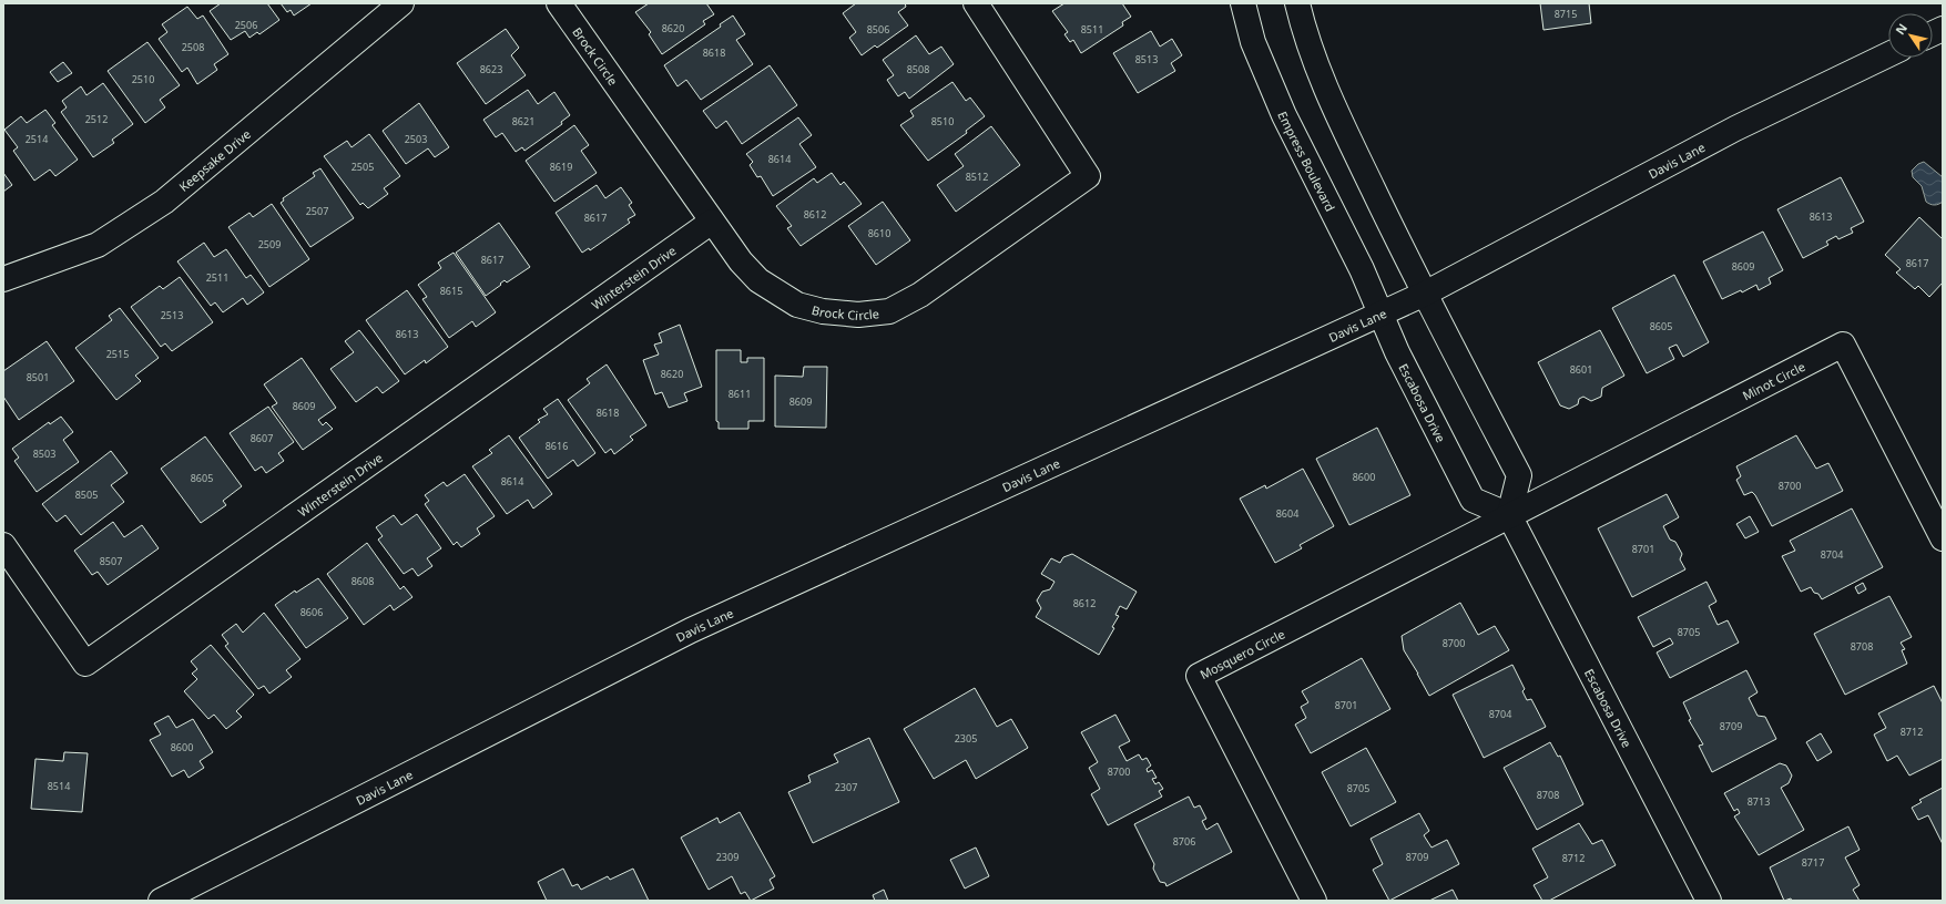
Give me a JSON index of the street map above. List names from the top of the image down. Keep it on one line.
{"streets":{"street":["Brock Circle","Keepsake Drive","Empress Boulevard","Davis Lane","Winterstein Drive","Minot Circle","Escabosa Drive","Mosquero Circle"]},"crossings":[["Brock Circle","Winterstein Drive"],["Empress Boulevard","Davis Lane"],["Empress Boulevard","Escabosa Drive"],["Davis Lane","Escabosa Drive"],["Minot Circle","Escabosa Drive"],["Minot Circle","Mosquero Circle"],["Escabosa Drive","Mosquero Circle"]],"house_numbers":["8715","2506","8620","8506","8511","2508","8618","8513","8623","8508","2510","2512","8621","8510","2514","2503","8614","2505","8619","8512","2507","8612","8613","8617","8610","2509","8617","8617","8609","2511","8615","2513","8605","8613","2515","8601","8620","8501","8611","8609","8609","8618","8607","8616","8503","8600","8605","8614","8700","8505","8604","8701","8704","8507","8608","8612","8606","8705","8700","8708","8701","8704","8709","8712","2305","8600","8700","8514","2307","8705","8708","8713","8706","2309","8709","8712","8717"],"north":"top left"}
